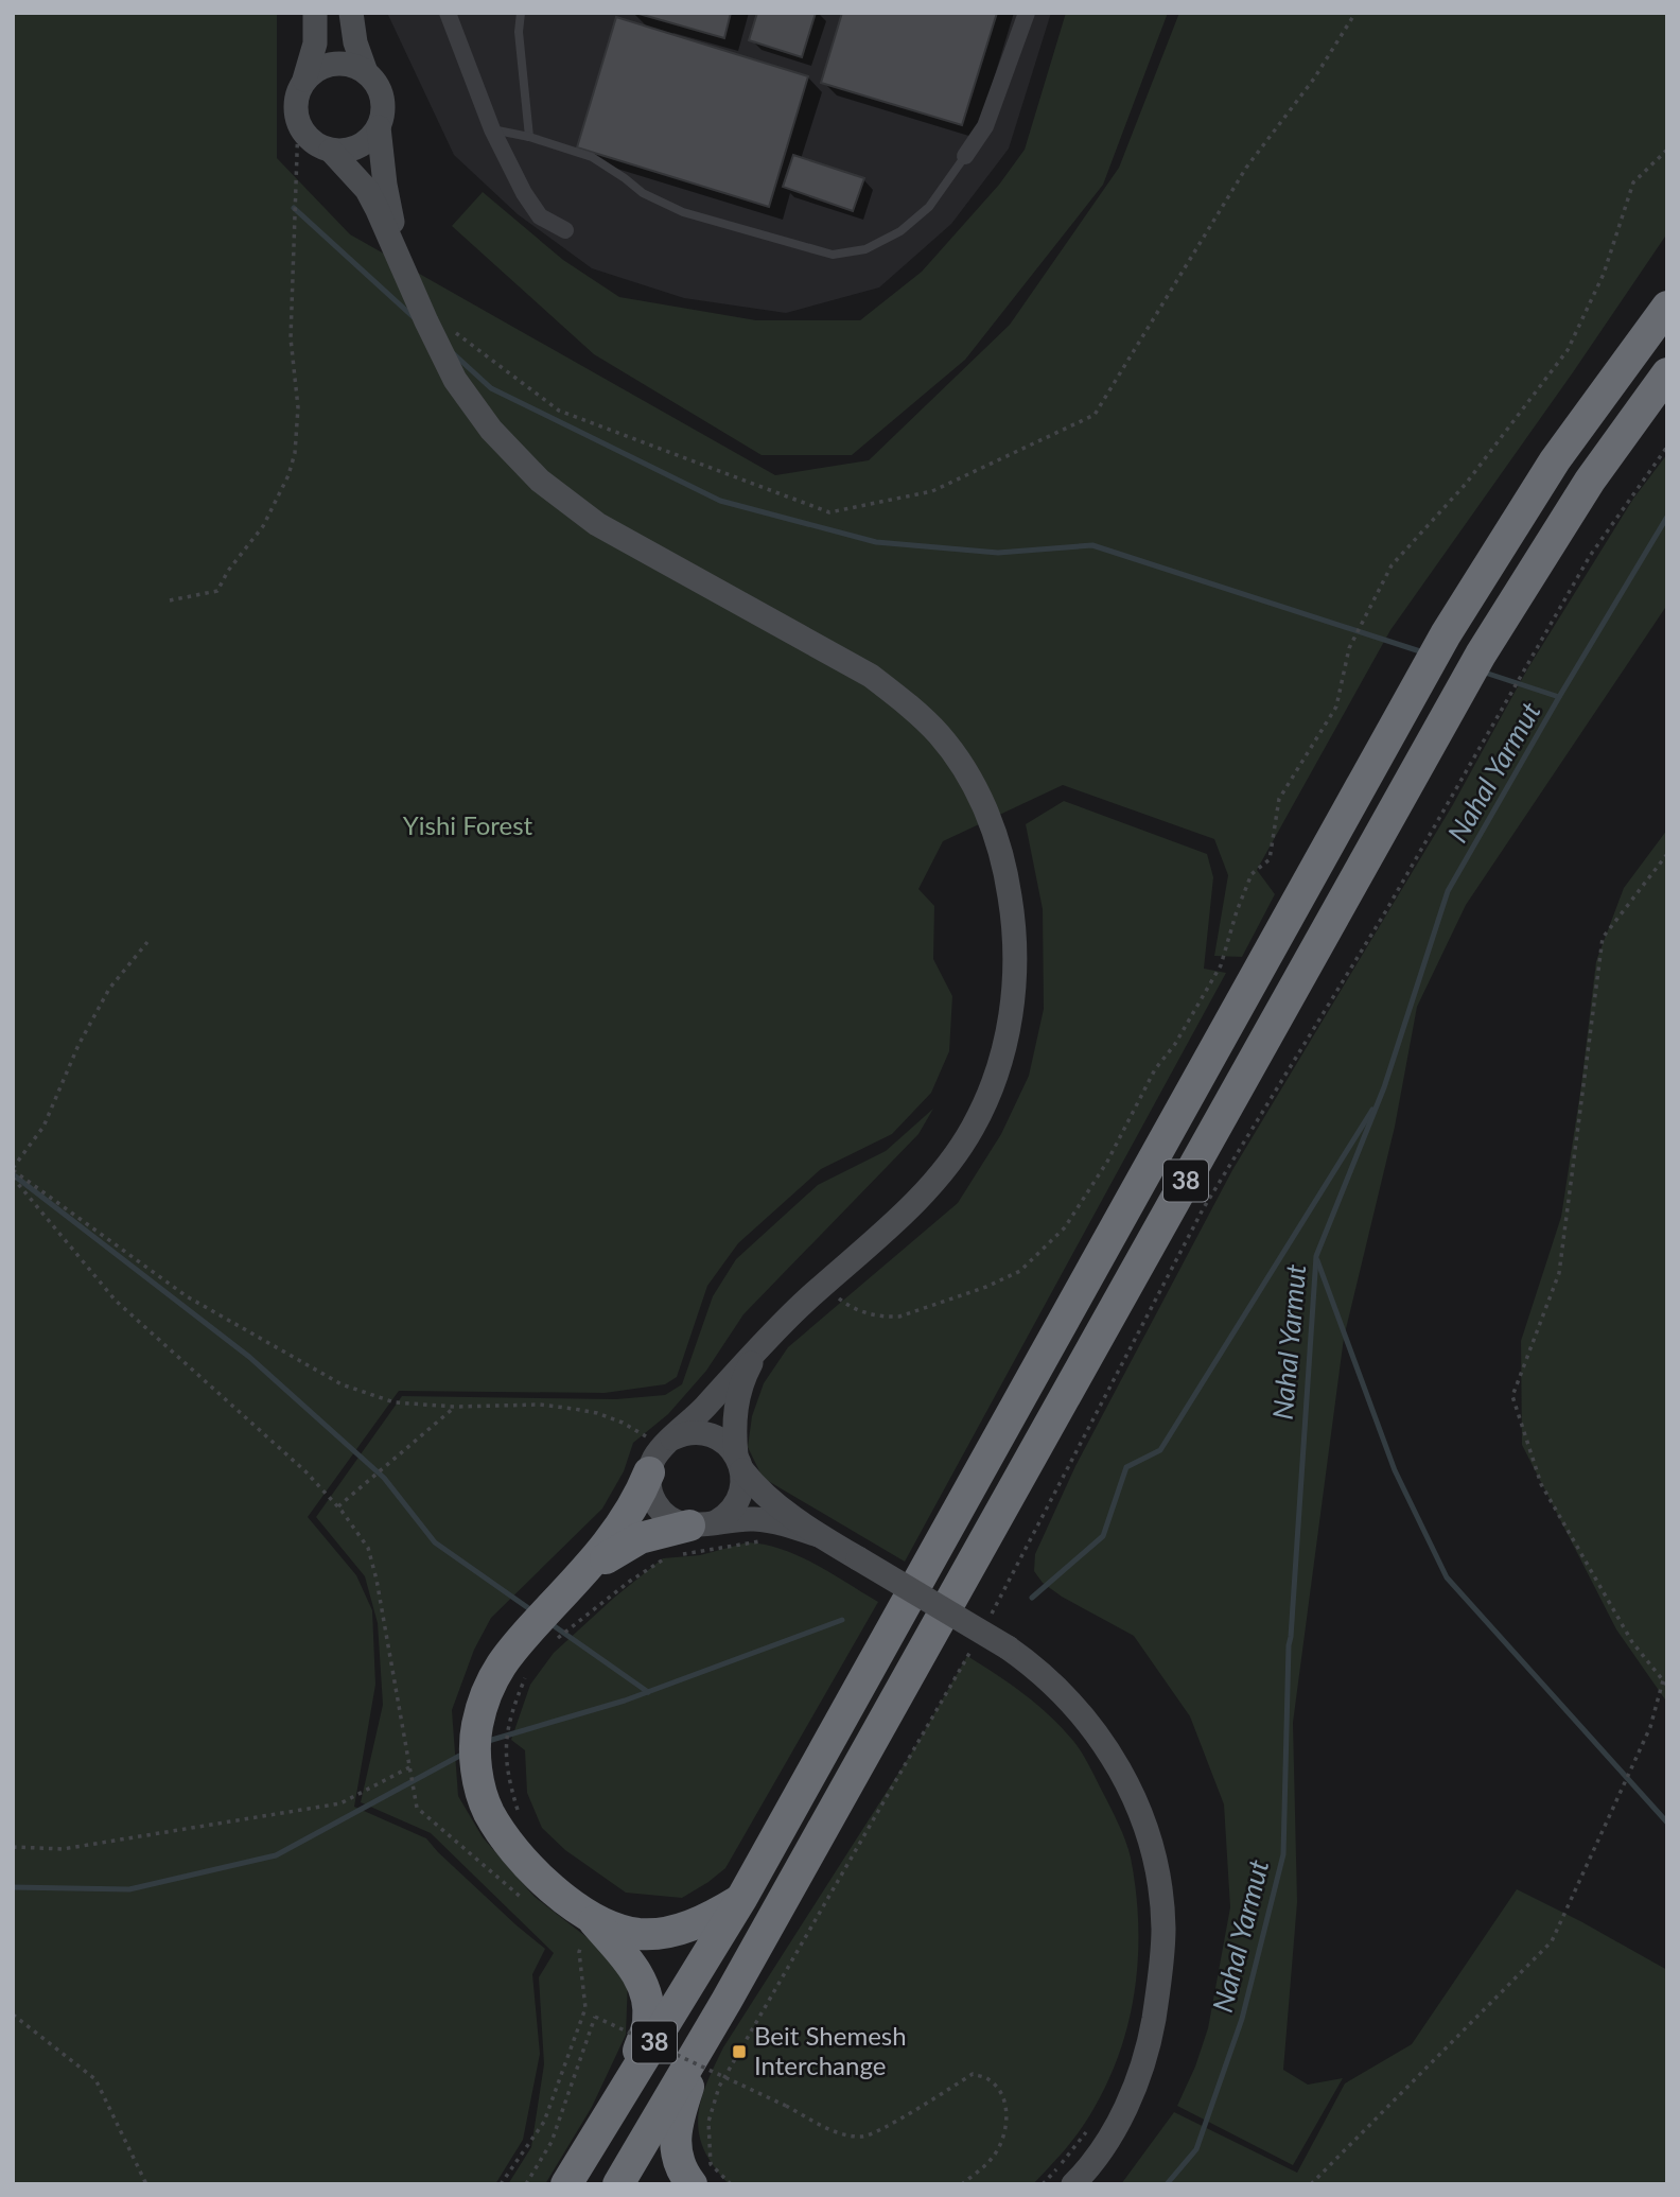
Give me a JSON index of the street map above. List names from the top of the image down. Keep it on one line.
{"streets":{"highway":["38"]},"water":["Nahal Yarmut"],"parks":["Yishi Forest"],"places":{"transit":["Beit Shemesh Interchange"]}}
